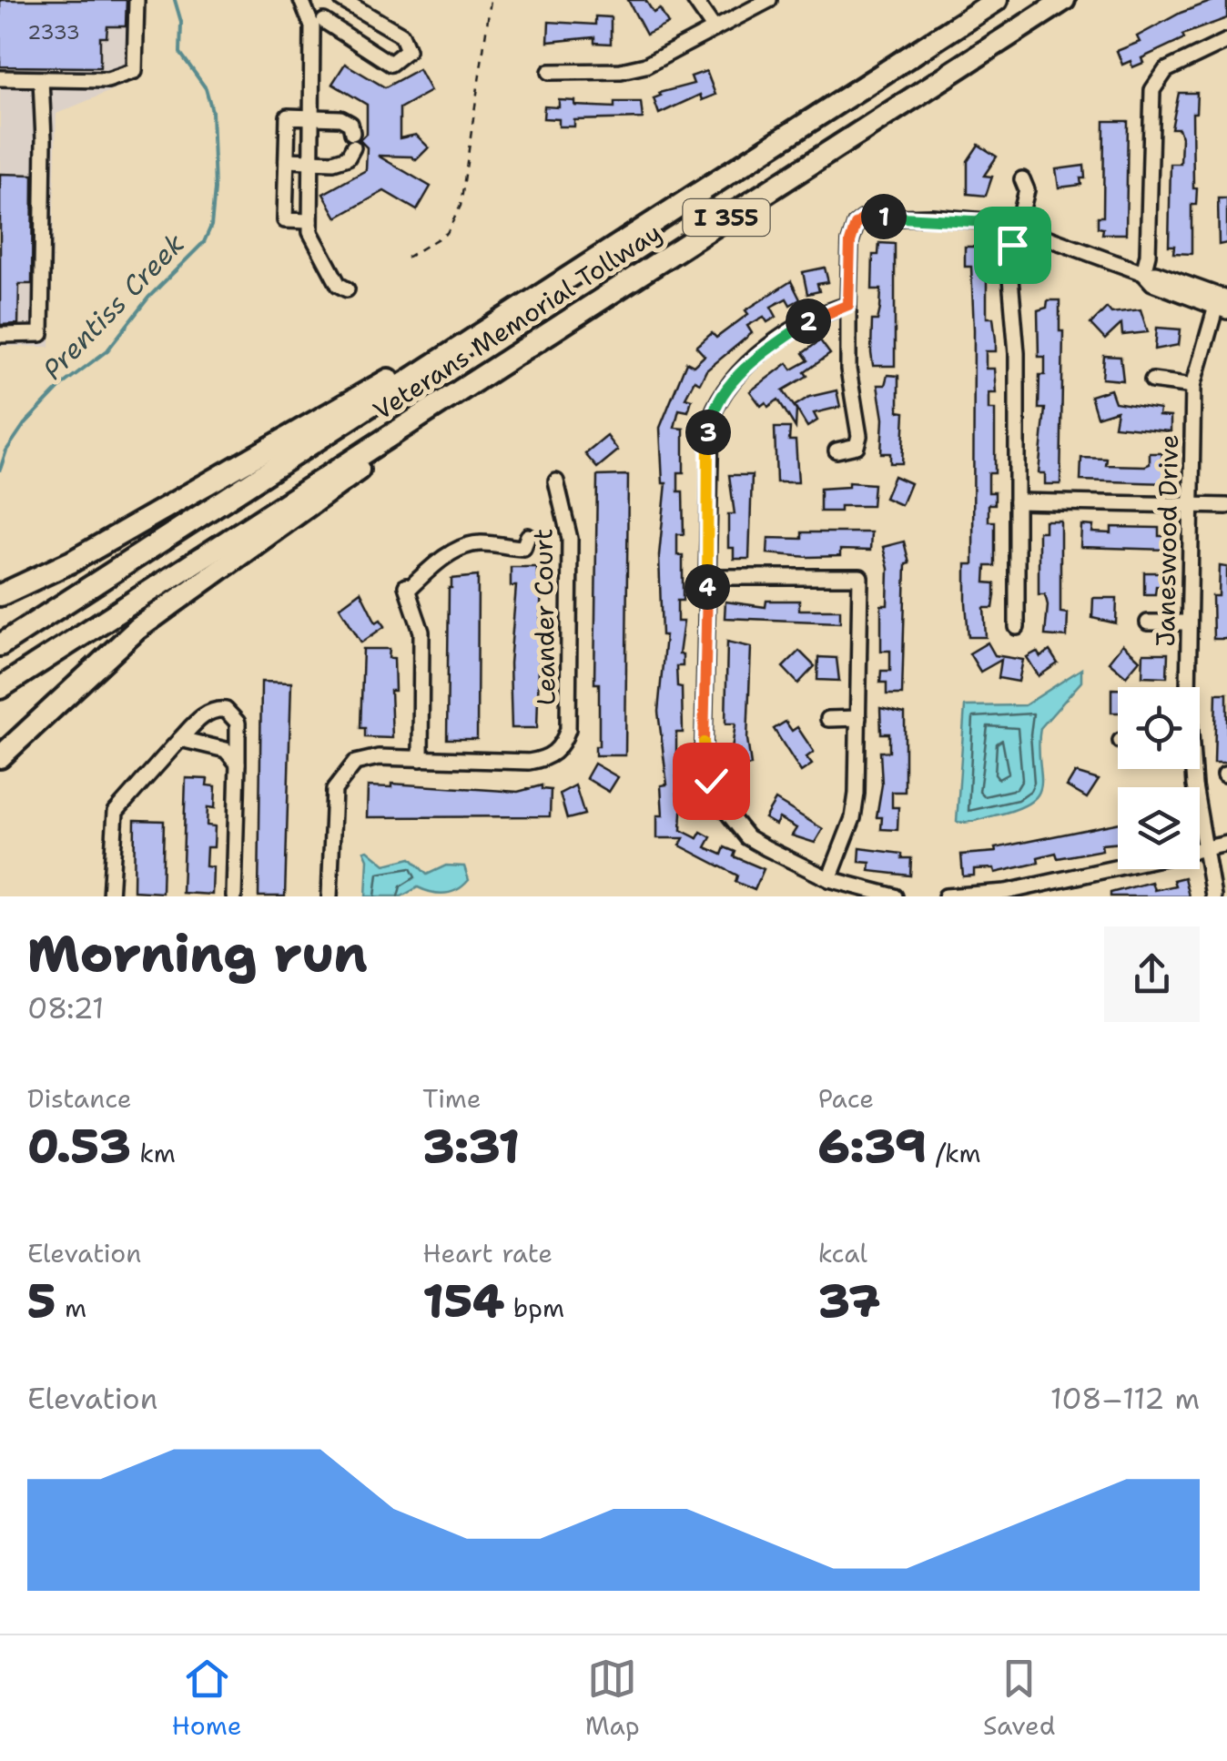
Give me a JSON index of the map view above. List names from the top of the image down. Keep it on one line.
{"streets":{"highway":["I 355","Veterans Memorial Tollway"],"street":["Janeswood Drive","Leander Court"]},"water":["Prentiss Creek"],"house_numbers":["2333"],"page":{"pins":["1","2","3","4"],"heading":["Morning run","08:21"],"stats":[["Distance","0.53 km"],["Time","3:31"],["Pace","6:39 /km"],["Elevation","5 m"],["Heart rate","154 bpm"],["kcal","37"]],"chart":["Elevation","108–112 m"],"tabs":["Home","Map","Saved"]}}
